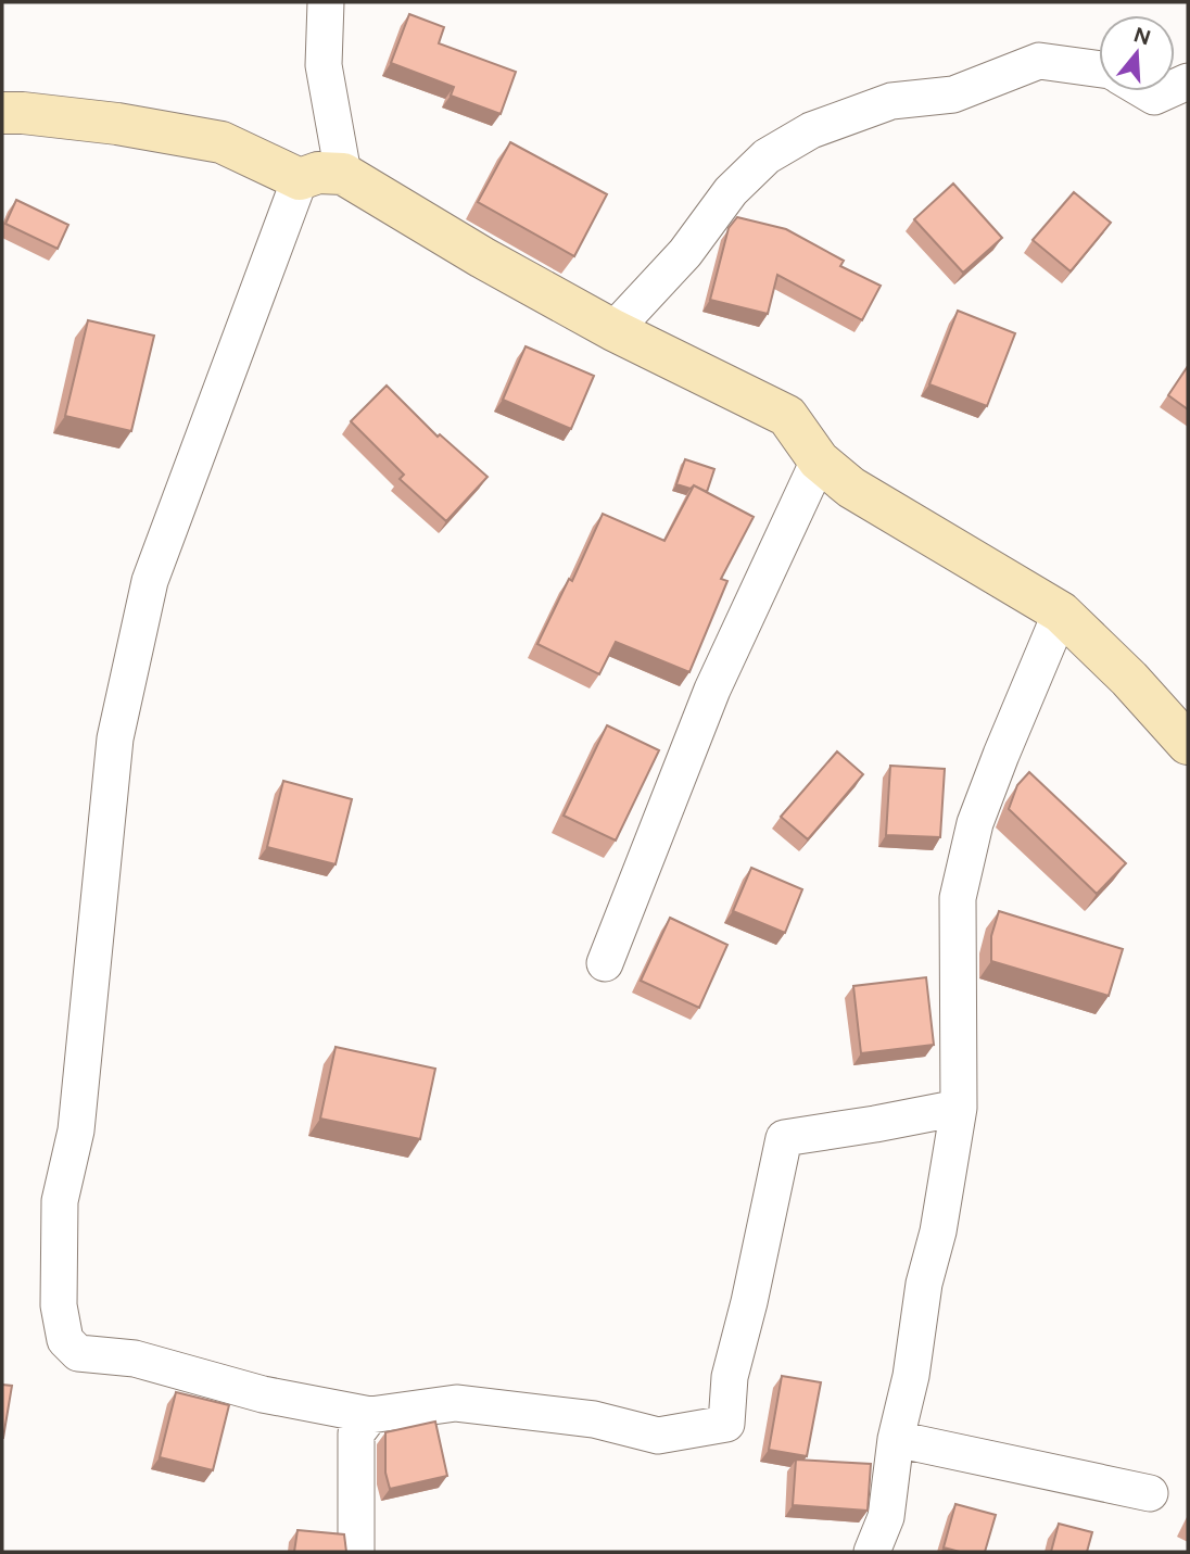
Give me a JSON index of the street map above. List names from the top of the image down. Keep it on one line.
{"north":"top"}
